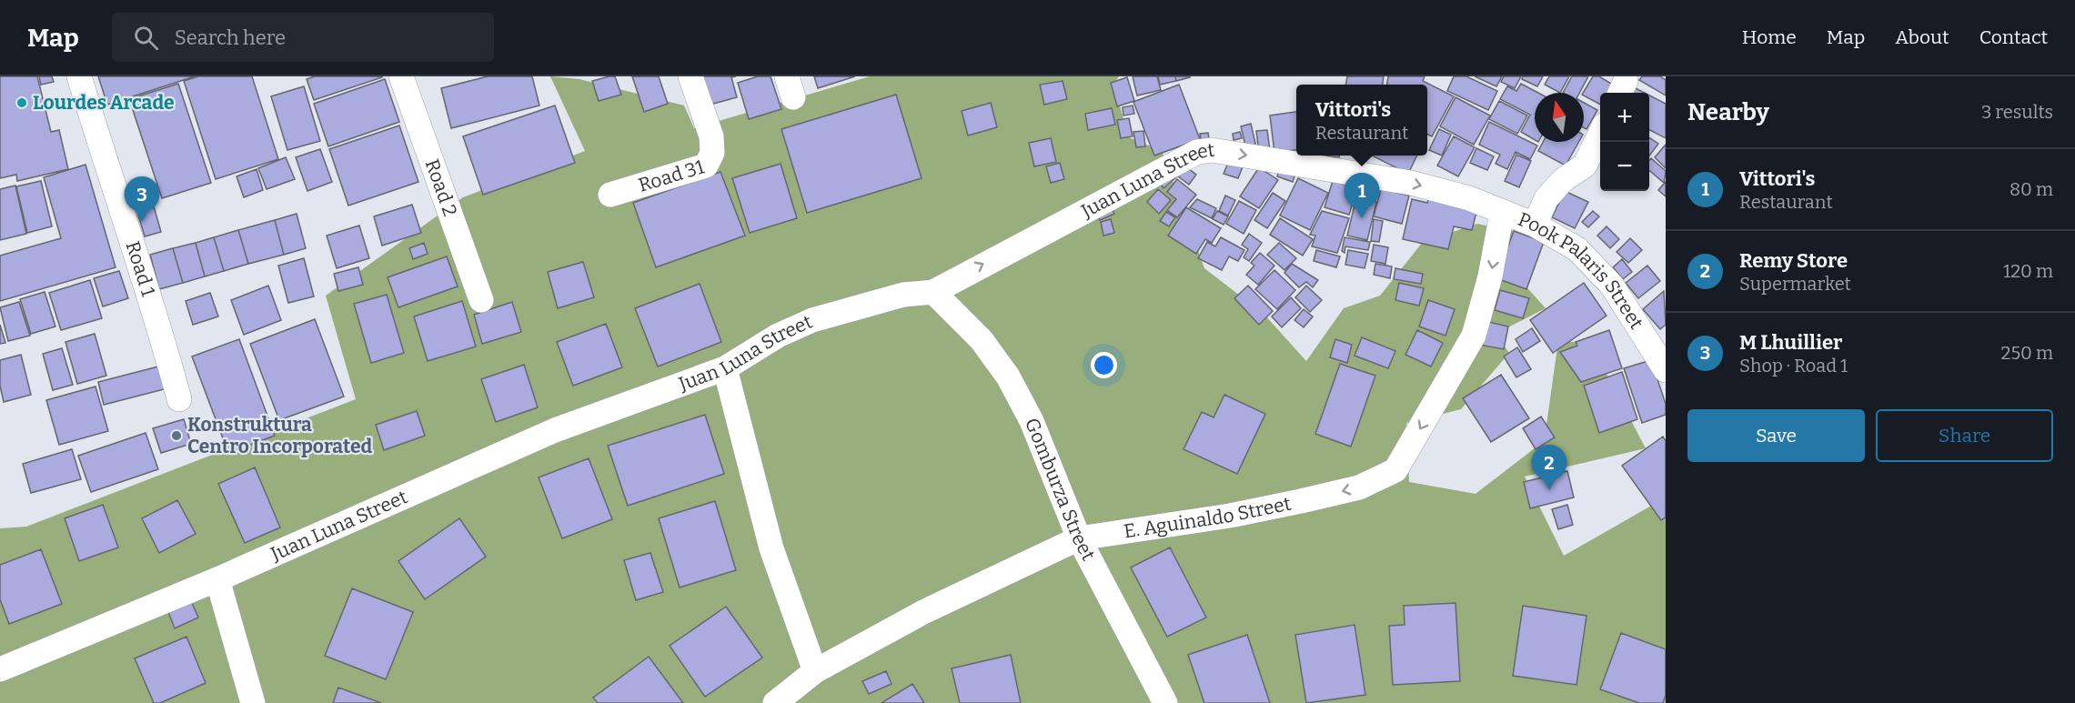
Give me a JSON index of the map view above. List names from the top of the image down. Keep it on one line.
{"streets":{"street":["Road 31","Juan Luna Street","Road 2","Road 1","Pook Palaris Street","Gomburza Street","E. Aguinaldo Street"]},"crossings":[["Juan Luna Street","Pook Palaris Street"],["Juan Luna Street","Gomburza Street"],["Juan Luna Street","E. Aguinaldo Street"],["Pook Palaris Street","E. Aguinaldo Street"],["Gomburza Street","E. Aguinaldo Street"]],"one_way":["Juan Luna Street","E. Aguinaldo Street"],"places":["Lourdes Arcade","Konstruktura Centro Incorporated"],"north":"top","page":{"header":"Map","search":"Search here","nav":["Home","Map","About","Contact"],"heading":["Nearby","3 results"],"popup":["Vittori's","Restaurant"],"map_buttons":["+","−"],"list":[{"mark":"1","name":"Vittori's","note":"Restaurant","value":"80 m"},{"mark":"2","name":"Remy Store","note":"Supermarket","value":"120 m"},{"mark":"3","name":"M Lhuillier","note":"Shop · Road 1","value":"250 m"}],"pins":["1","3","2"],"buttons":["Save","Share"]}}
